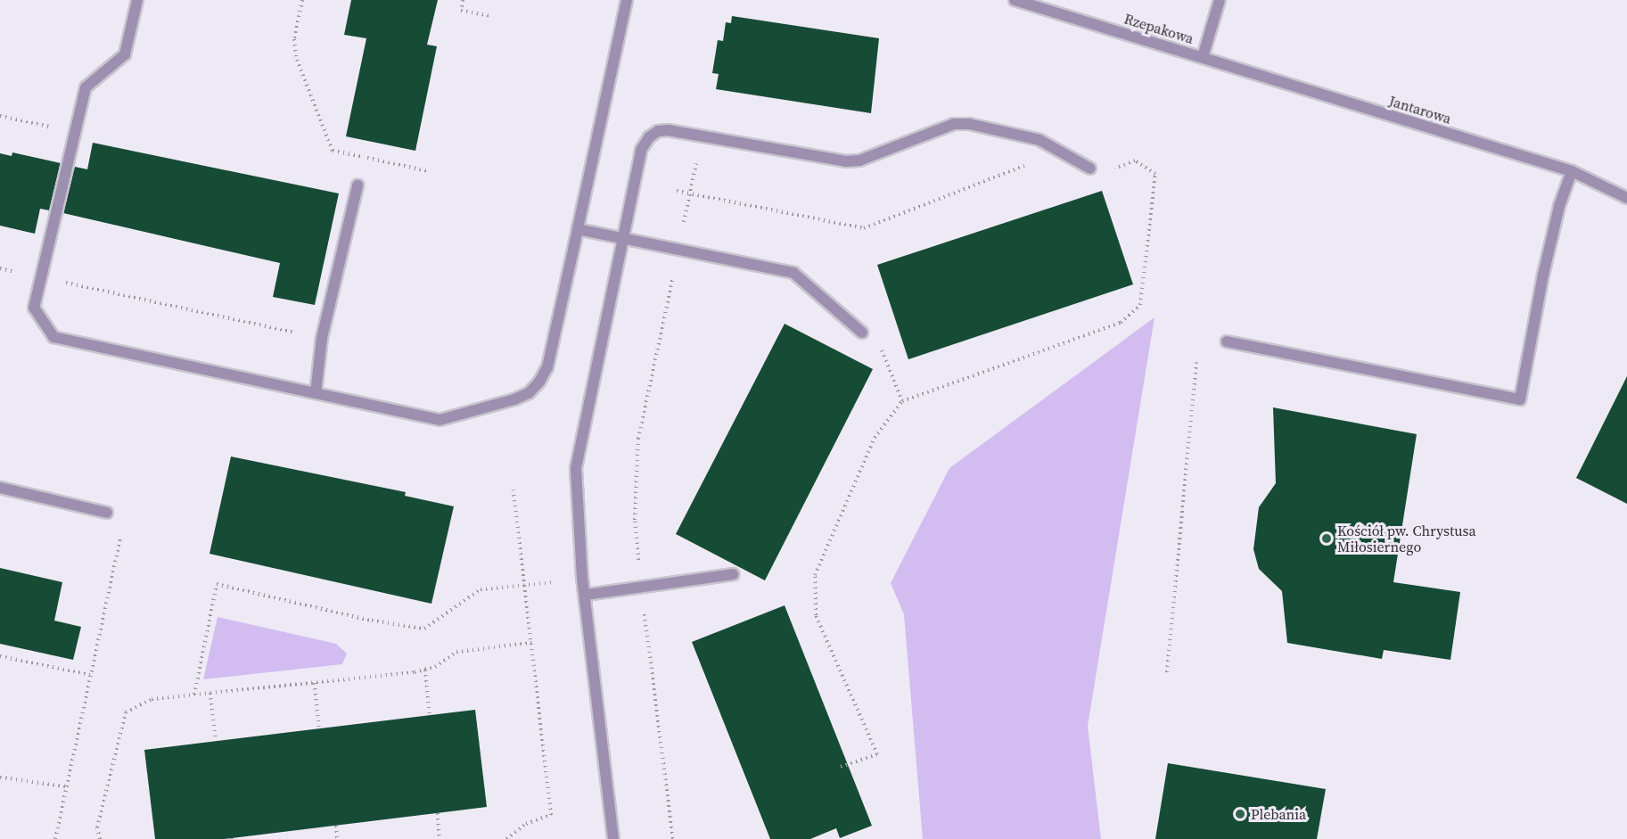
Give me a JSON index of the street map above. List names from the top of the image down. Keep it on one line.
{"streets":{"street":["Rzepakowa","Jantarowa"]},"crossings":[["Rzepakowa","Jantarowa"]],"places":["Kościół pw. Chrystusa Miłosiernego","Plebania"]}
